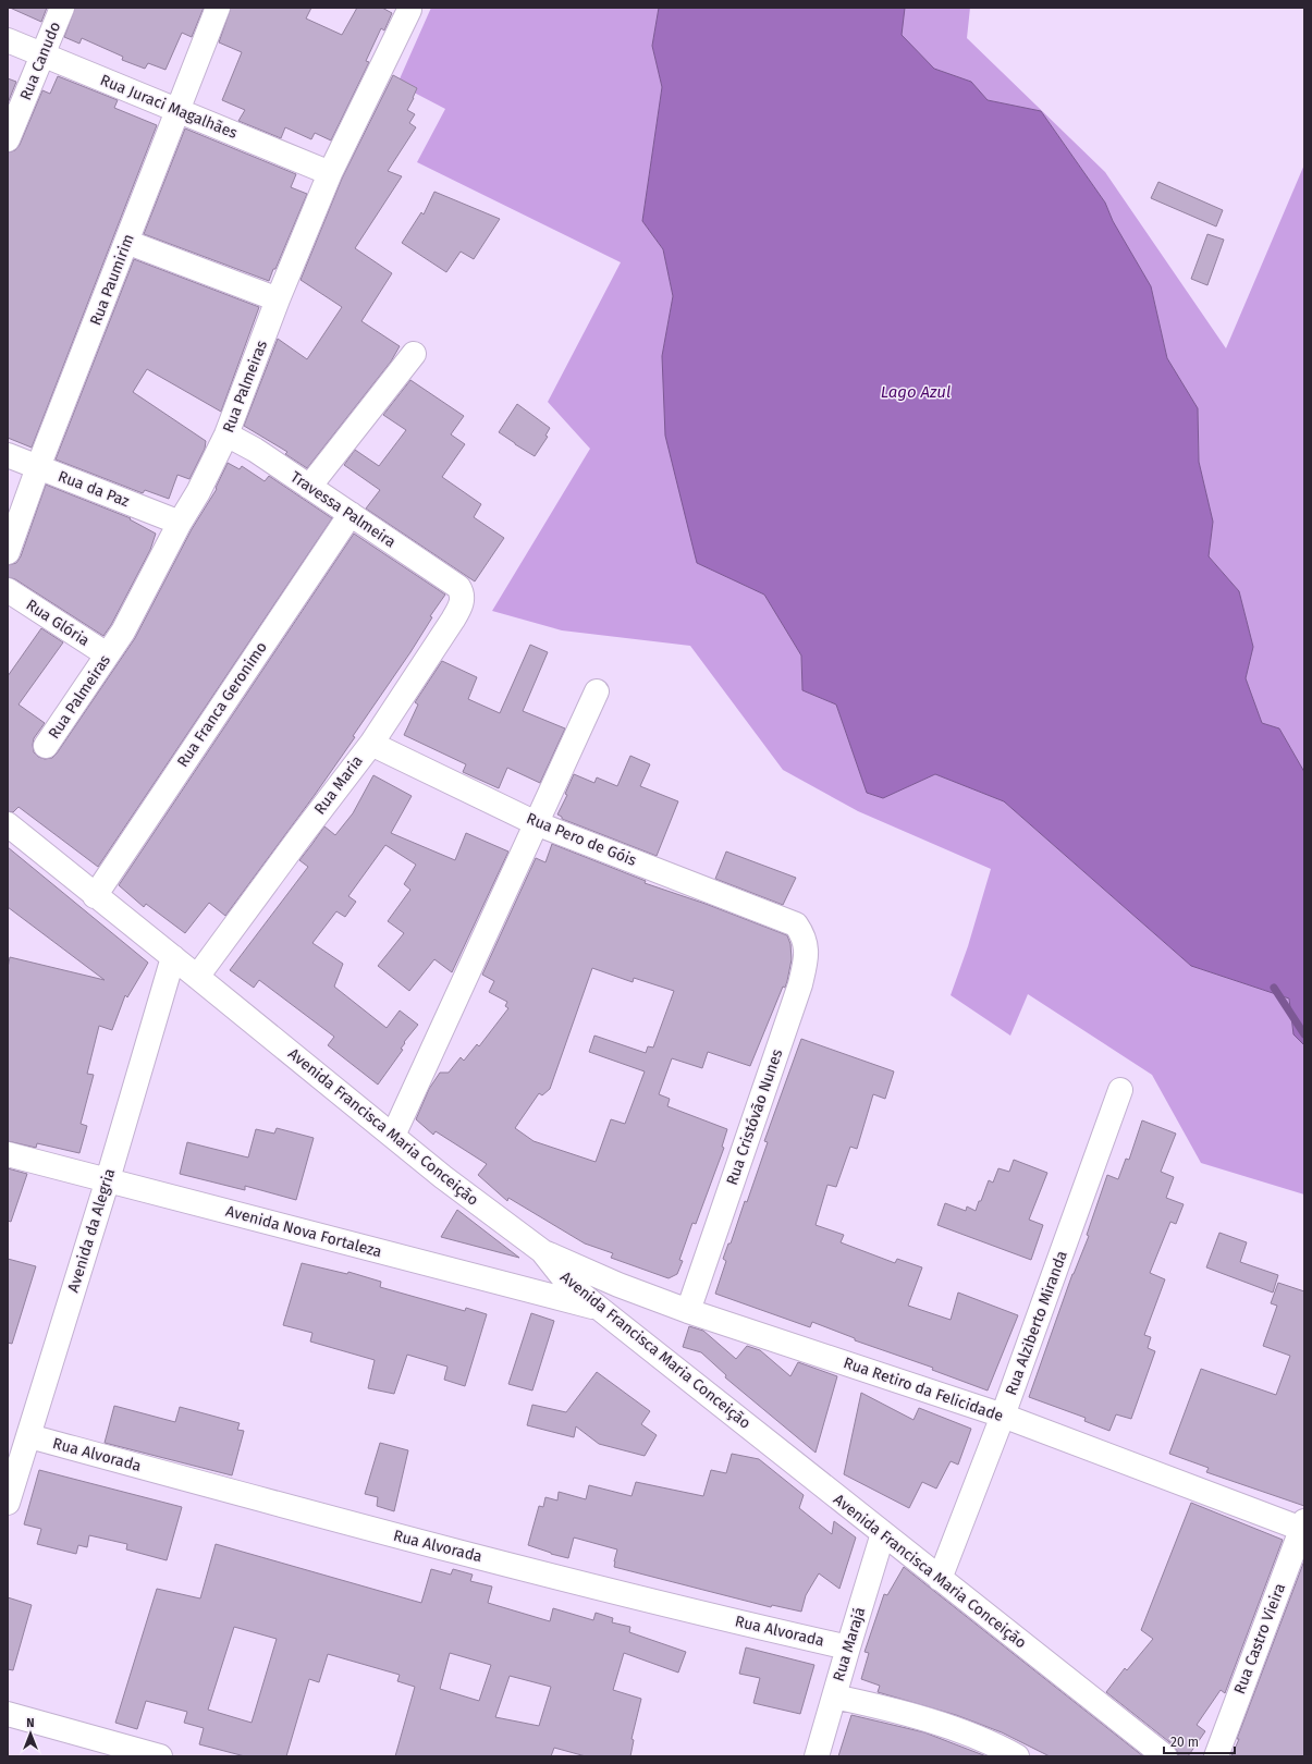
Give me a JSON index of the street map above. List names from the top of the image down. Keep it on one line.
{"streets":{"street":["Rua Canudo","Rua Juraci Magalhães","Rua Paumirim","Rua Palmeiras","Rua da Paz","Travessa Palmeira","Rua Glória","Rua Franca Geronimo","Rua Maria","Rua Pero de Góis","Rua Cristóvão Nunes","Avenida Francisca Maria Conceição","Avenida da Alegria","Avenida Nova Fortaleza","Rua Alziberto Miranda","Rua Retiro da Felicidade","Rua Alvorada","Rua Castro Vieira","Rua Marajá"]},"crossings":[["Rua Canudo","Rua Juraci Magalhães"],["Rua Juraci Magalhães","Rua Paumirim"],["Rua Juraci Magalhães","Rua Palmeiras"],["Rua Paumirim","Rua da Paz"],["Rua Palmeiras","Rua da Paz"],["Rua Palmeiras","Travessa Palmeira"],["Rua Palmeiras","Rua Glória"],["Travessa Palmeira","Rua Franca Geronimo"],["Travessa Palmeira","Rua Maria"],["Rua Franca Geronimo","Avenida Francisca Maria Conceição"],["Rua Maria","Rua Pero de Góis"],["Rua Maria","Avenida Francisca Maria Conceição"],["Rua Pero de Góis","Rua Cristóvão Nunes"],["Rua Cristóvão Nunes","Rua Retiro da Felicidade"],["Avenida Francisca Maria Conceição","Avenida da Alegria"],["Avenida Francisca Maria Conceição","Avenida Nova Fortaleza"],["Avenida Francisca Maria Conceição","Rua Alziberto Miranda"],["Avenida Francisca Maria Conceição","Rua Retiro da Felicidade"],["Avenida Francisca Maria Conceição","Rua Marajá"],["Avenida da Alegria","Avenida Nova Fortaleza"],["Avenida da Alegria","Rua Alvorada"],["Rua Alziberto Miranda","Rua Retiro da Felicidade"],["Rua Retiro da Felicidade","Rua Castro Vieira"],["Rua Alvorada","Rua Marajá"]],"water":["Lago Azul"],"scale_bar":"20 m","north":"top"}
